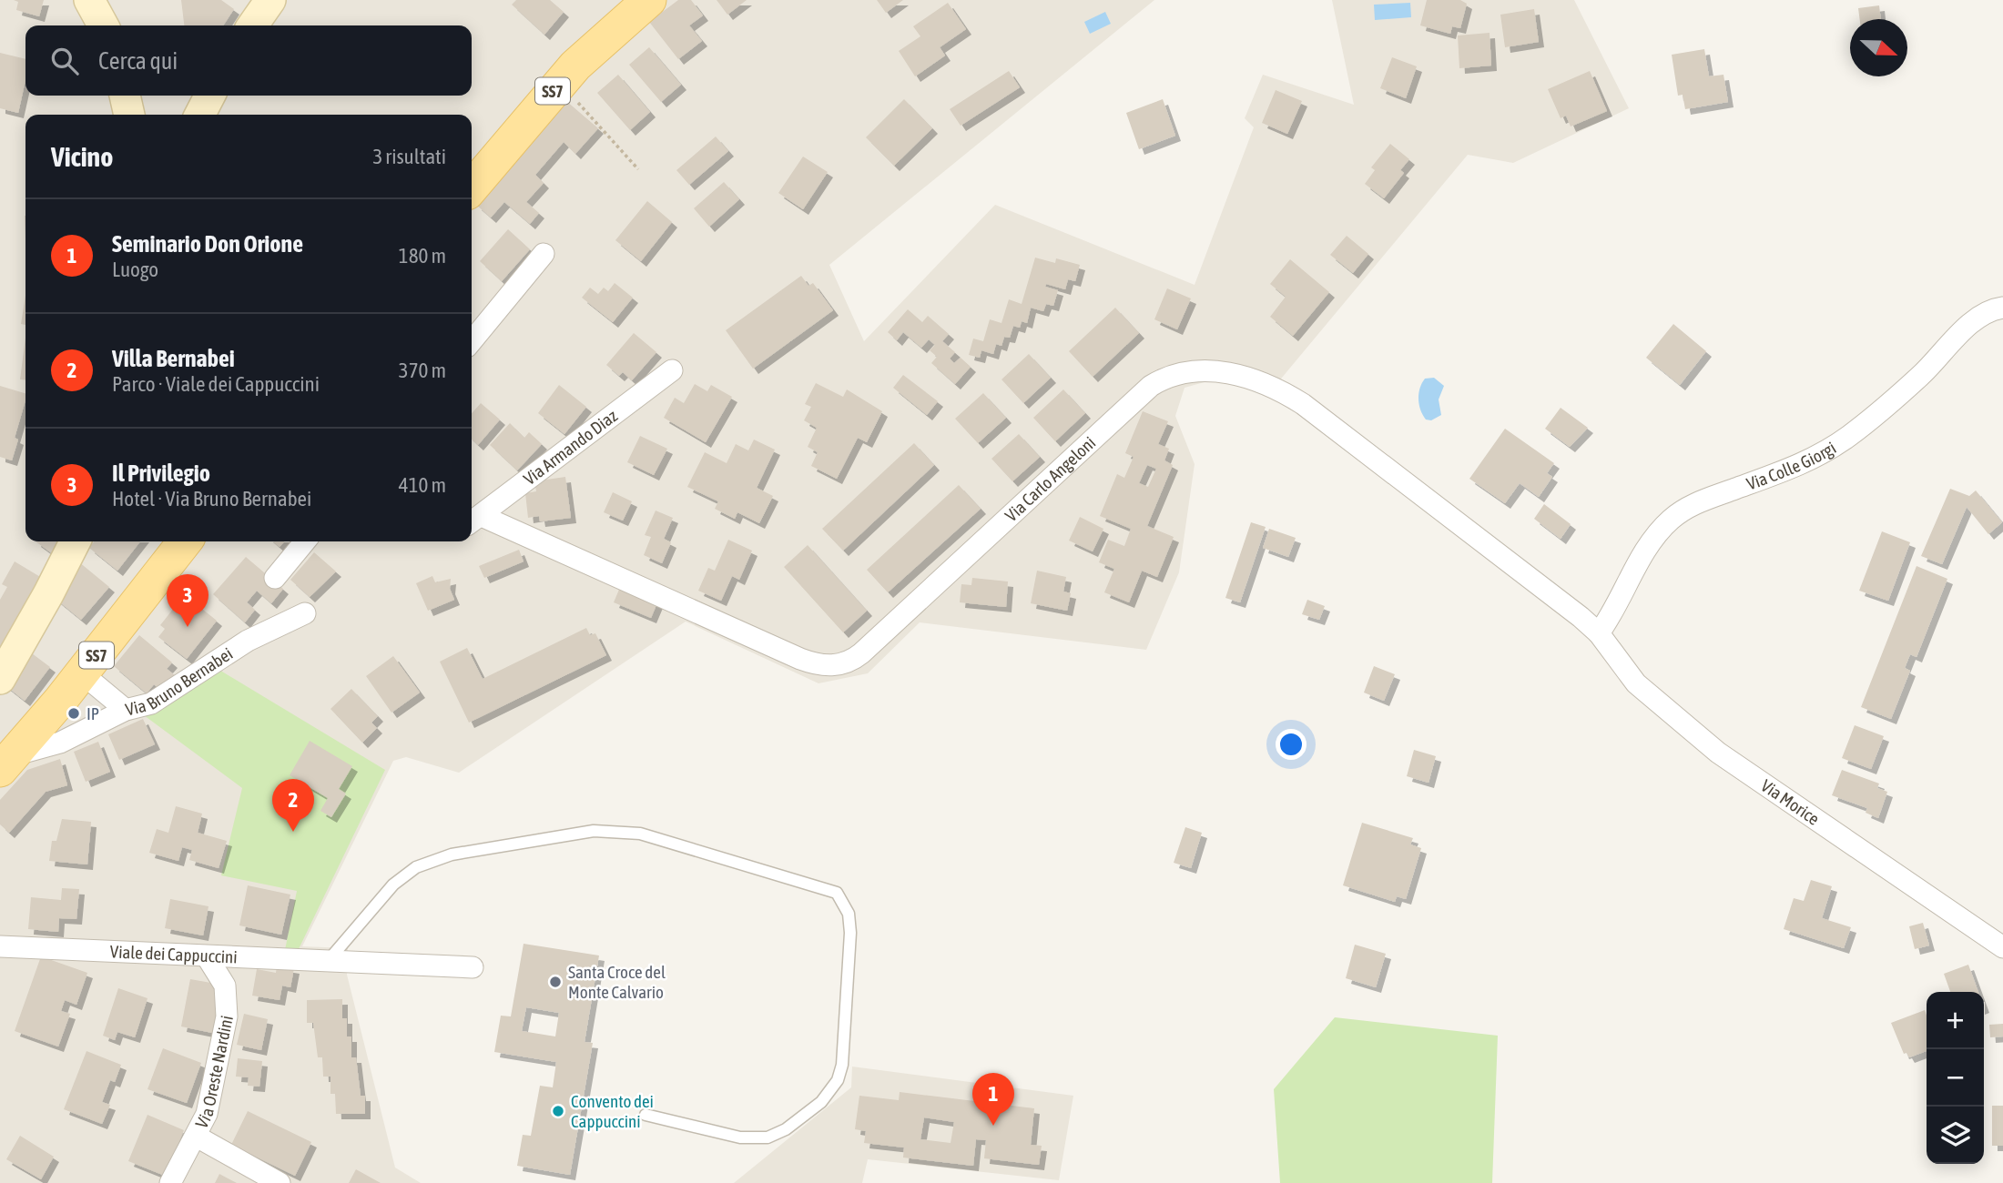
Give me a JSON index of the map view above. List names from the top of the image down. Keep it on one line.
{"streets":{"main road":["SS7"],"street":["Via Armando Diaz","Via Colle Giorgi","Via Carlo Angeloni","Via Bruno Bernabei","Via Morice","Viale dei Cappuccini","Via Oreste Nardini"]},"crossings":[["SS7","Via Bruno Bernabei"],["Via Armando Diaz","Via Carlo Angeloni"],["Via Colle Giorgi","Via Carlo Angeloni"],["Via Colle Giorgi","Via Morice"],["Via Carlo Angeloni","Via Morice"],["Viale dei Cappuccini","Via Oreste Nardini"]],"places":["IP","Santa Croce del Monte Calvario","Convento dei Cappuccini"],"north":"right","page":{"search":"Cerca qui","heading":["Vicino","3 risultati"],"list":[{"mark":"1","name":"Seminario Don Orione","note":"Luogo","value":"180 m"},{"mark":"2","name":"Villa Bernabei","note":"Parco · Viale dei Cappuccini","value":"370 m"},{"mark":"3","name":"Il Privilegio","note":"Hotel · Via Bruno Bernabei","value":"410 m"}],"pins":["3","2","1"],"map_buttons":["+","−"]}}
